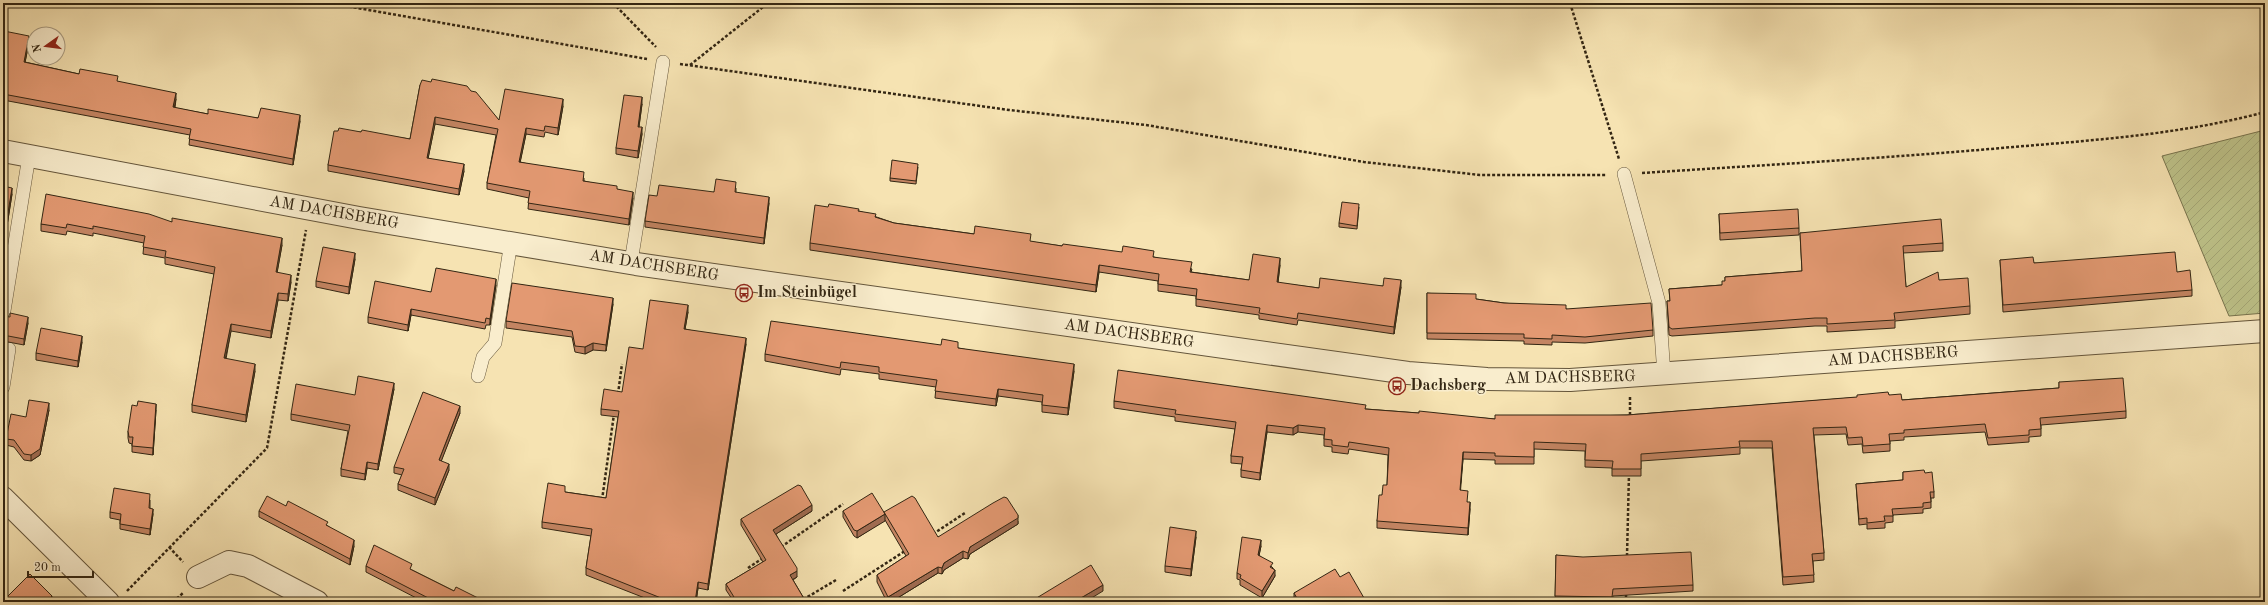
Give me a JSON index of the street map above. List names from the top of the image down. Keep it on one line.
{"streets":{"street":["AM DACHSBERG"]},"places":{"bus stop":["Im Steinbügel","Dachsberg"]},"scale_bar":"20 m","north":"left"}
